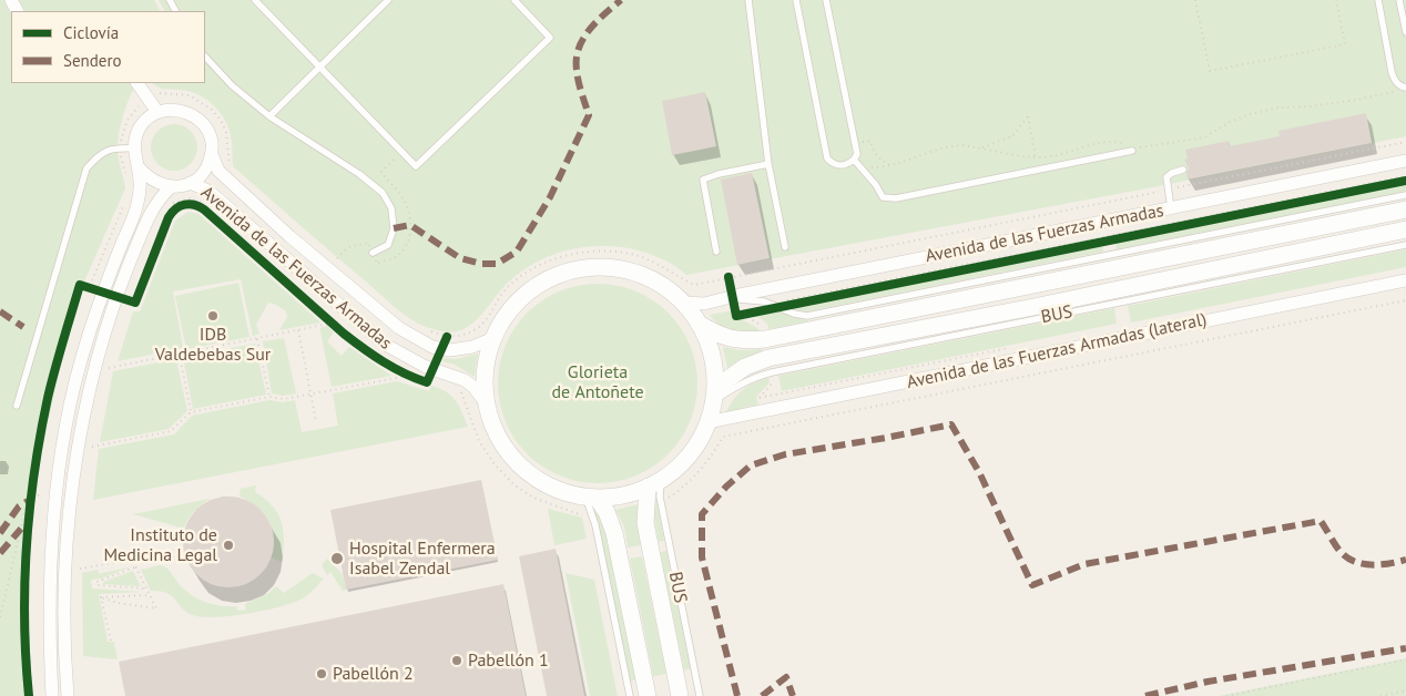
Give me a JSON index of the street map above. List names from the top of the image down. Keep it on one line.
{"streets":{"street":["Avenida de las Fuerzas Armadas","Avenida de las Fuerzas Armadas (lateral)"],"lane":["BUS"]},"parks":["Glorieta de Antoñete"],"places":["IDB Valdebebas Sur","Instituto de Medicina Legal","Hospital Enfermera Isabel Zendal","Pabellón 1","Pabellón 2"],"legend":["Ciclovía","Sendero"]}
